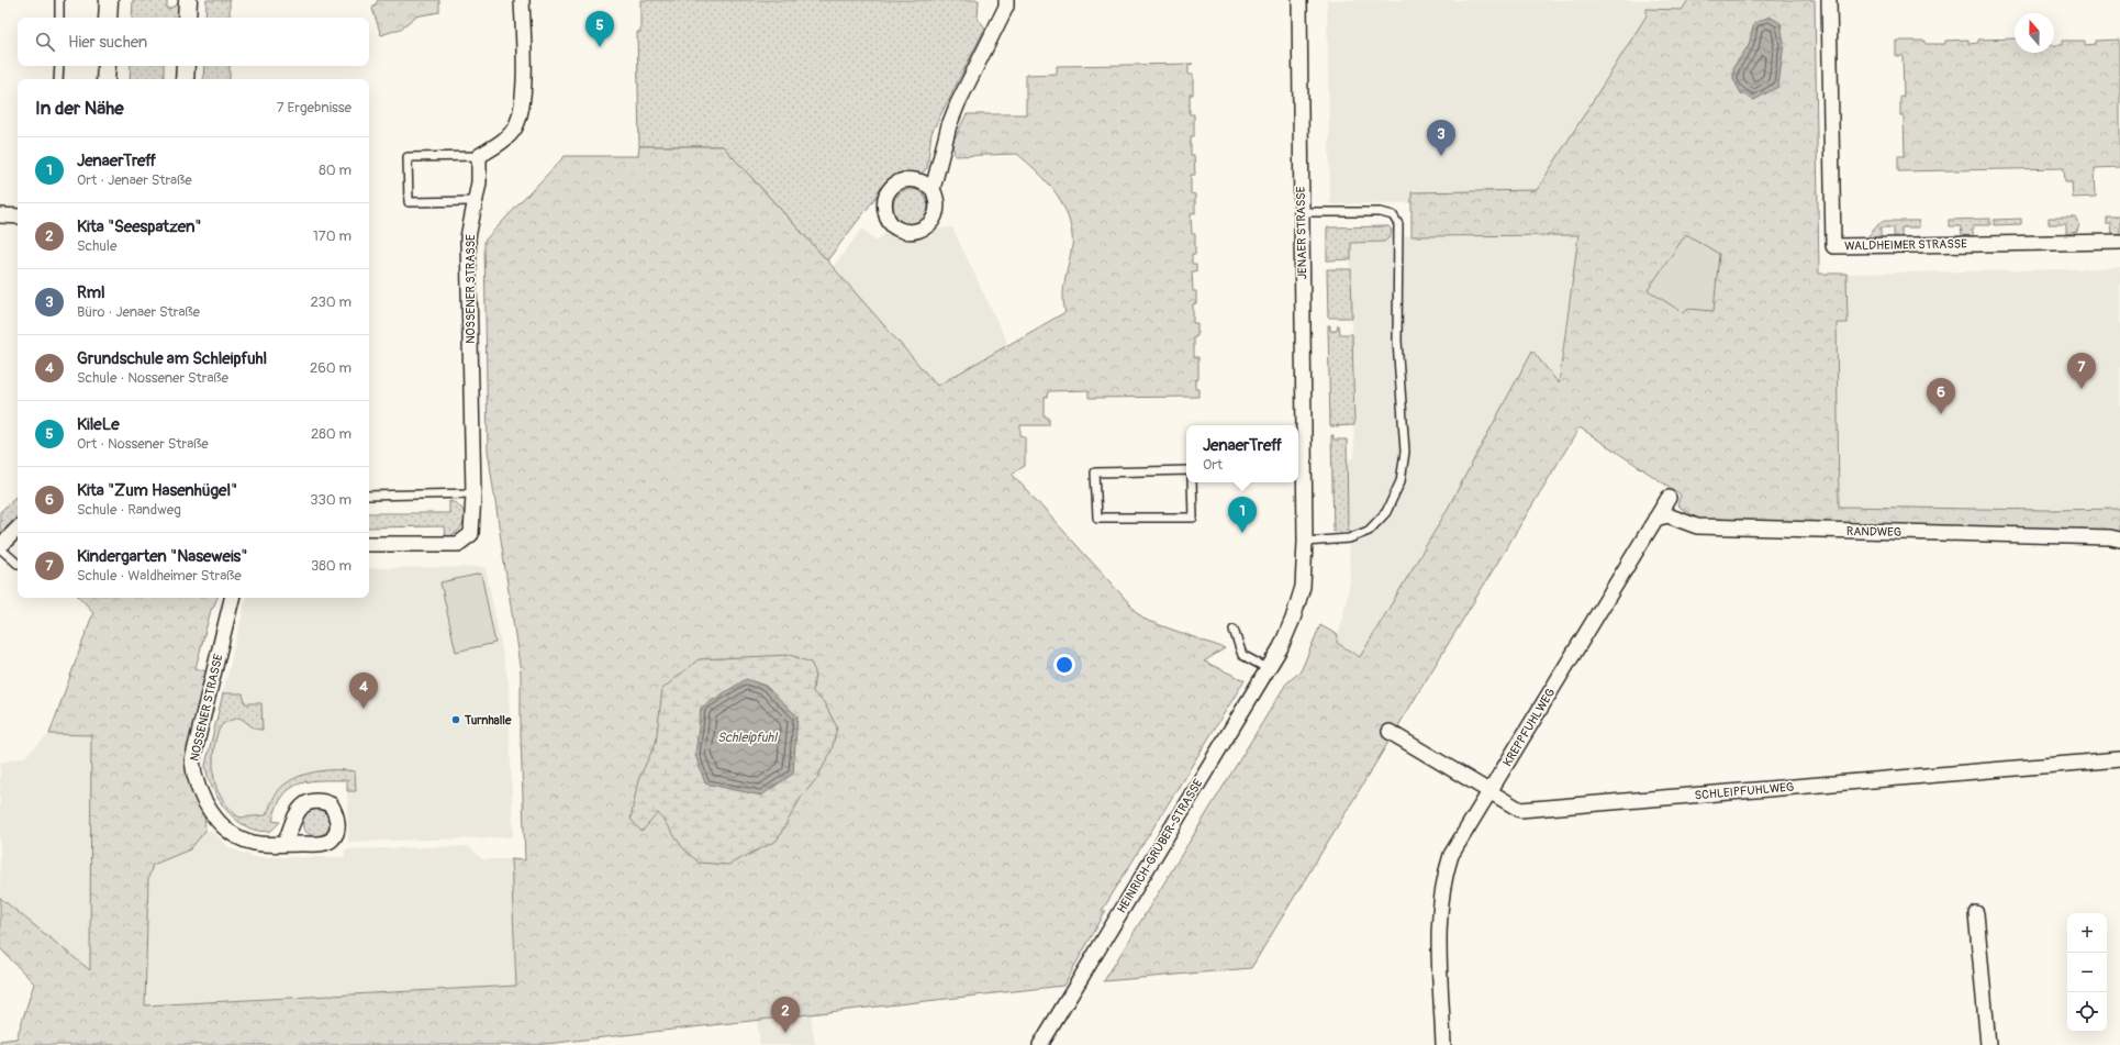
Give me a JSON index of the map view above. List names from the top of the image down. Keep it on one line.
{"streets":{"street":["JENAER STRASSE","WALDHEIMER STRASSE","NOSSENER STRASSE","RANDWEG","KREPPFUHLWEG","SCHLEIPFUHLWEG","HEINRICH-GRÜBER-STRASSE"]},"crossings":[["JENAER STRASSE","HEINRICH-GRÜBER-STRASSE"],["RANDWEG","KREPPFUHLWEG"],["KREPPFUHLWEG","SCHLEIPFUHLWEG"]],"water":["Schleipfuhl"],"places":["Turnhalle"],"north":"top","page":{"pins":["5","3","7","6","1","4","2"],"search":"Hier suchen","heading":["In der Nähe","7 Ergebnisse"],"list":[{"mark":"1","name":"JenaerTreff","note":"Ort · Jenaer Straße","value":"80 m"},{"mark":"2","name":"Kita \"Seespatzen\"","note":"Schule","value":"170 m"},{"mark":"3","name":"Rml","note":"Büro · Jenaer Straße","value":"230 m"},{"mark":"4","name":"Grundschule am Schleipfuhl","note":"Schule · Nossener Straße","value":"260 m"},{"mark":"5","name":"KileLe","note":"Ort · Nossener Straße","value":"280 m"},{"mark":"6","name":"Kita \"Zum Hasenhügel\"","note":"Schule · Randweg","value":"330 m"},{"mark":"7","name":"Kindergarten \"Naseweis\"","note":"Schule · Waldheimer Straße","value":"380 m"}],"popup":["JenaerTreff","Ort"],"map_buttons":["+","−"]}}
